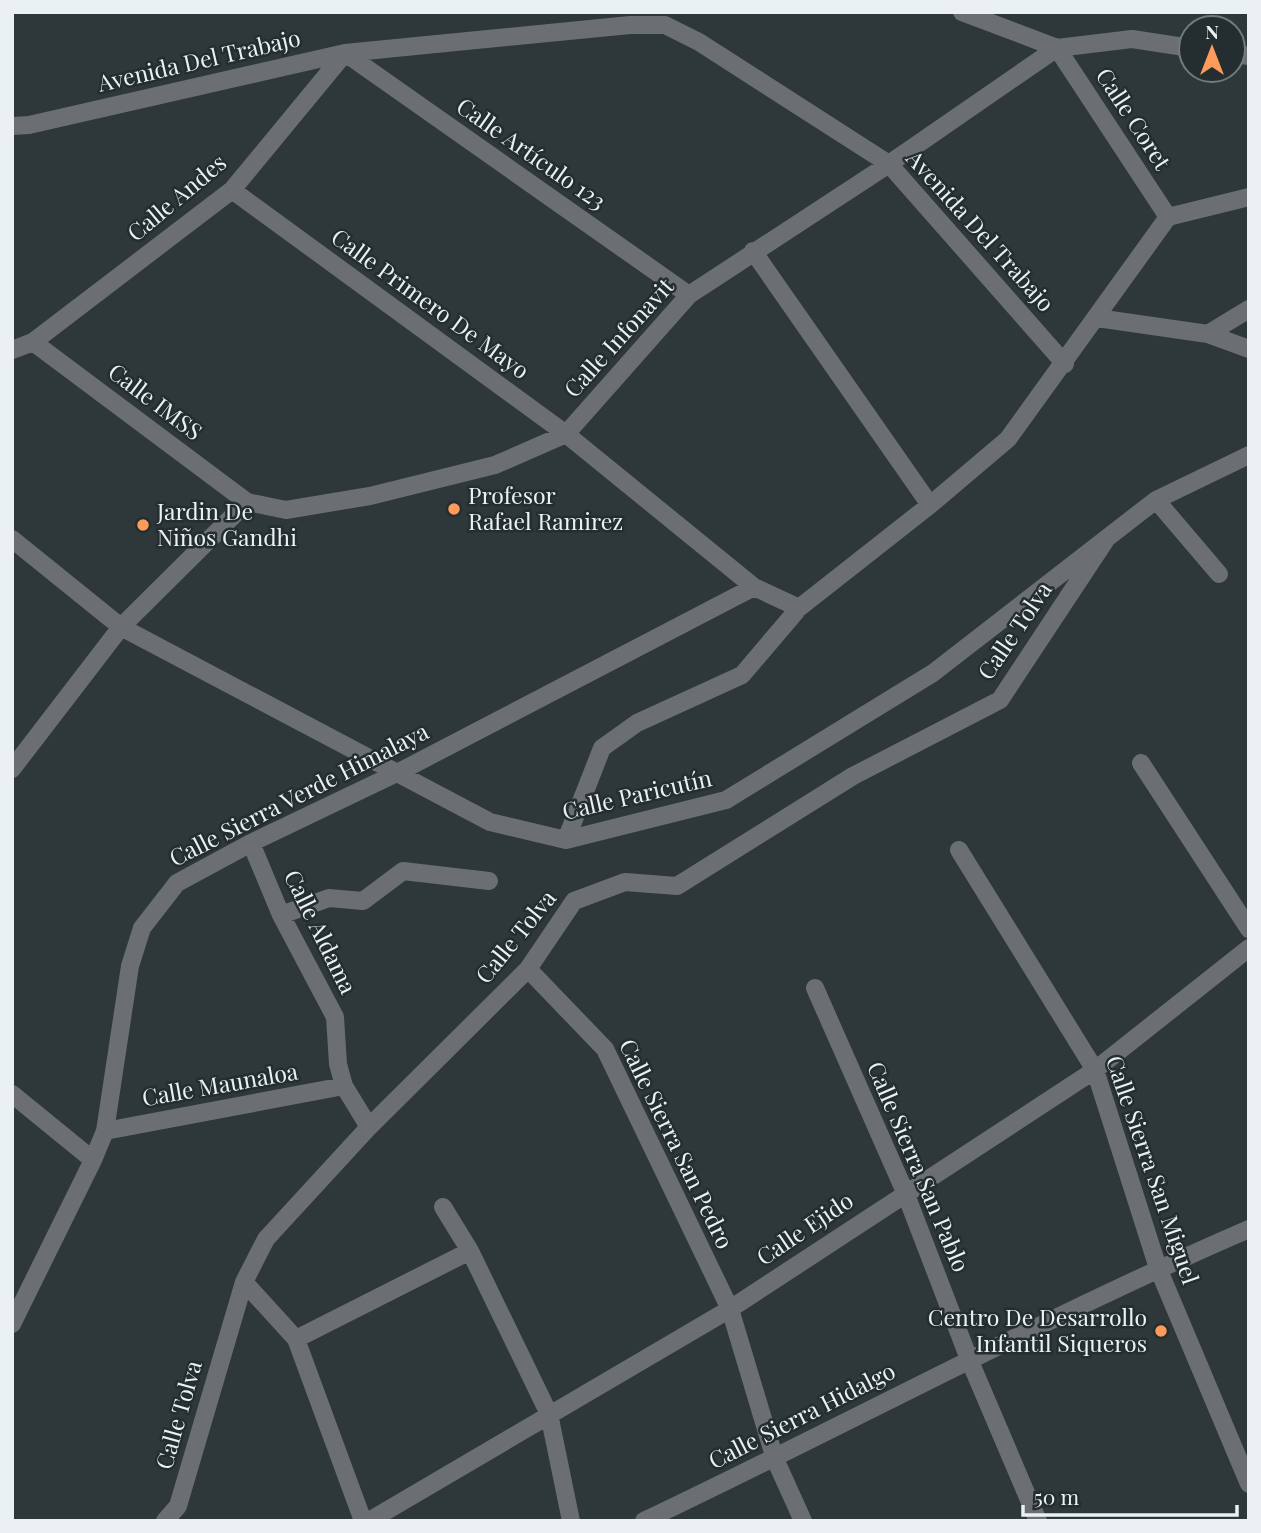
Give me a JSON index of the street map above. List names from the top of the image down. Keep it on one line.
{"streets":{"street":["Avenida Del Trabajo","Calle Coret","Calle Artículo 123","Calle Andes","Calle Primero De Mayo","Calle Infonavit","Calle IMSS","Calle Tolva","Calle Sierra Verde Himalaya","Calle Paricutín","Calle Aldama","Calle Maunaloa","Calle Sierra San Pedro","Calle Sierra San Pablo","Calle Sierra San Miguel","Calle Ejido","Calle Sierra Hidalgo"]},"crossings":[["Avenida Del Trabajo","Calle Artículo 123"],["Avenida Del Trabajo","Calle Andes"],["Avenida Del Trabajo","Calle Infonavit"],["Calle Coret","Calle Infonavit"],["Calle Artículo 123","Calle Andes"],["Calle Artículo 123","Calle Infonavit"],["Calle Andes","Calle Primero De Mayo"],["Calle Andes","Calle IMSS"],["Calle Primero De Mayo","Calle Infonavit"],["Calle Primero De Mayo","Calle Sierra Verde Himalaya"],["Calle Infonavit","Calle IMSS"],["Calle Tolva","Calle Paricutín"],["Calle Tolva","Calle Aldama"],["Calle Tolva","Calle Sierra San Pedro"],["Calle Sierra Verde Himalaya","Calle Paricutín"],["Calle Sierra Verde Himalaya","Calle Aldama"],["Calle Sierra Verde Himalaya","Calle Maunaloa"],["Calle Aldama","Calle Maunaloa"],["Calle Sierra San Pedro","Calle Ejido"],["Calle Sierra San Pedro","Calle Sierra Hidalgo"],["Calle Sierra San Pablo","Calle Ejido"],["Calle Sierra San Pablo","Calle Sierra Hidalgo"],["Calle Sierra San Miguel","Calle Ejido"],["Calle Sierra San Miguel","Calle Sierra Hidalgo"]],"places":["Profesor Rafael Ramirez","Jardin De Niños Gandhi","Centro De Desarrollo Infantil Siqueros"],"scale_bar":"50 m","north":"top"}
